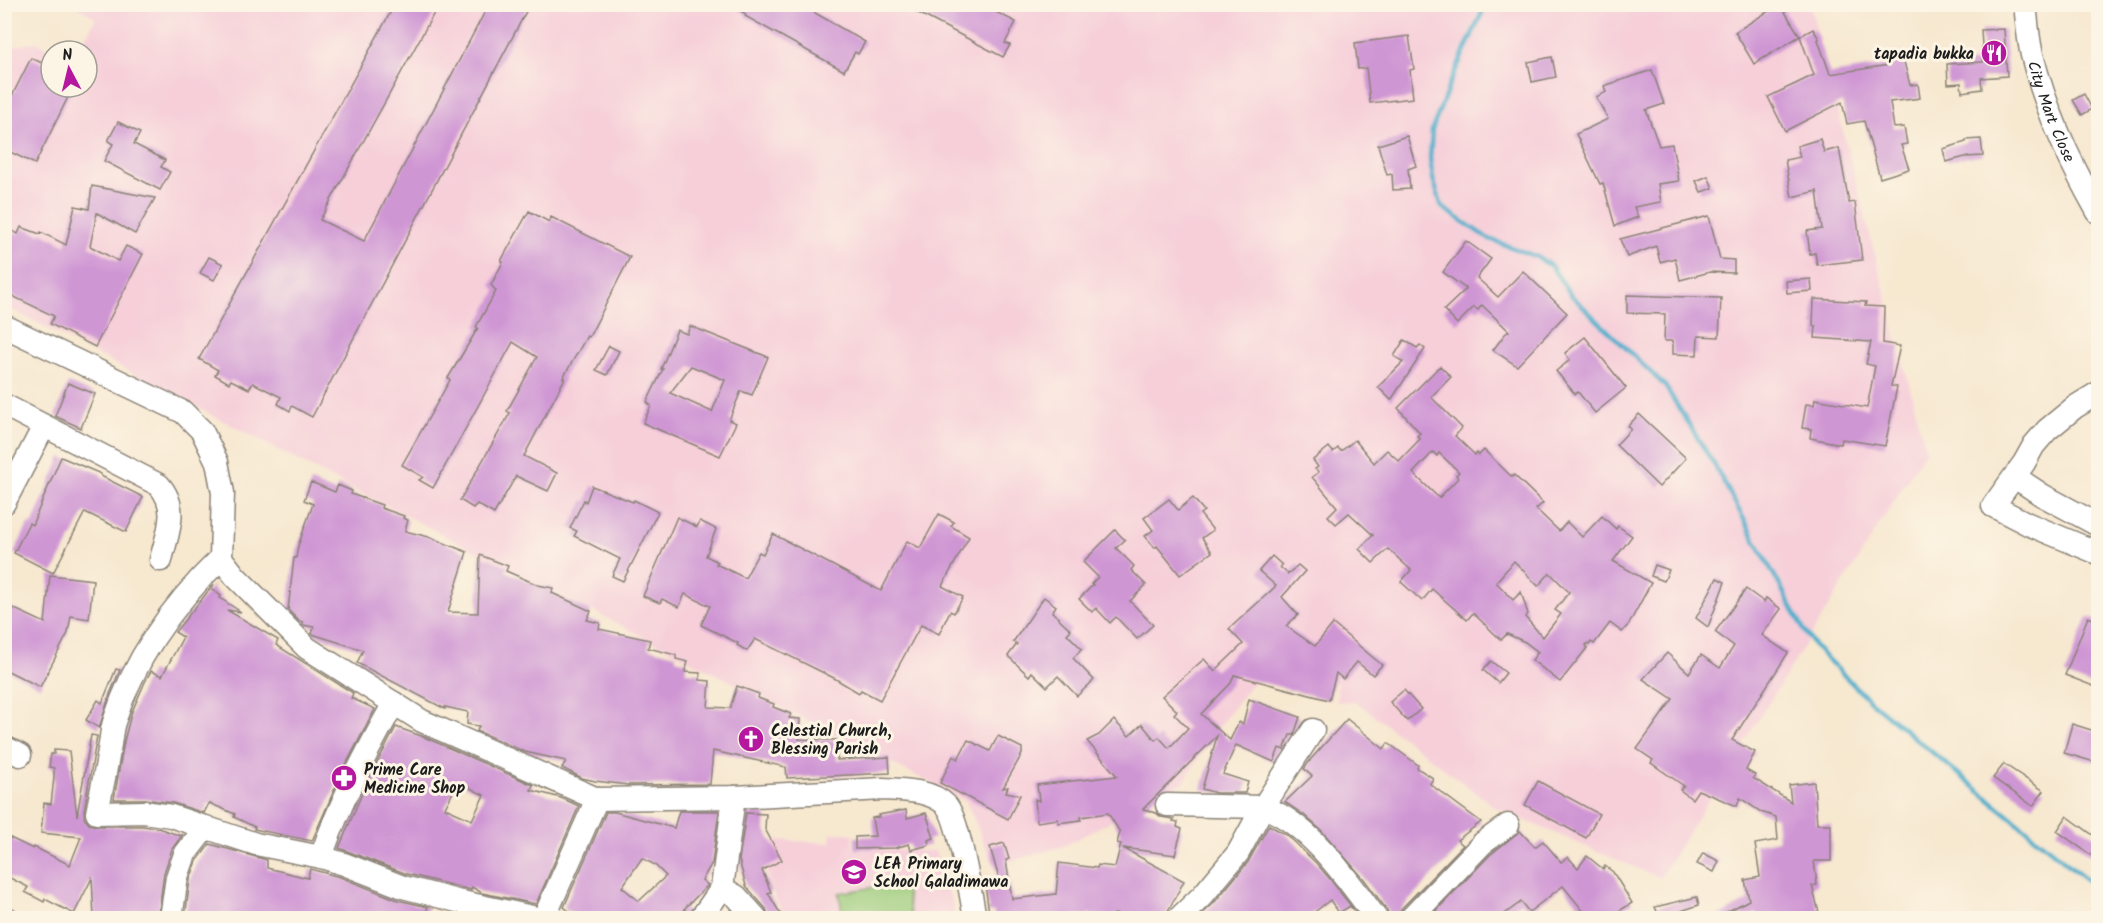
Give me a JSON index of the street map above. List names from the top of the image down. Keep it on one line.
{"streets":{"street":["City Mart Close"]},"places":{"restaurant":["tapadia bukka"],"church":["Celestial Church, Blessing Parish"],"pharmacy":["Prime Care Medicine Shop"],"school or university":["LEA Primary School Galadimawa"]},"north":"top"}
